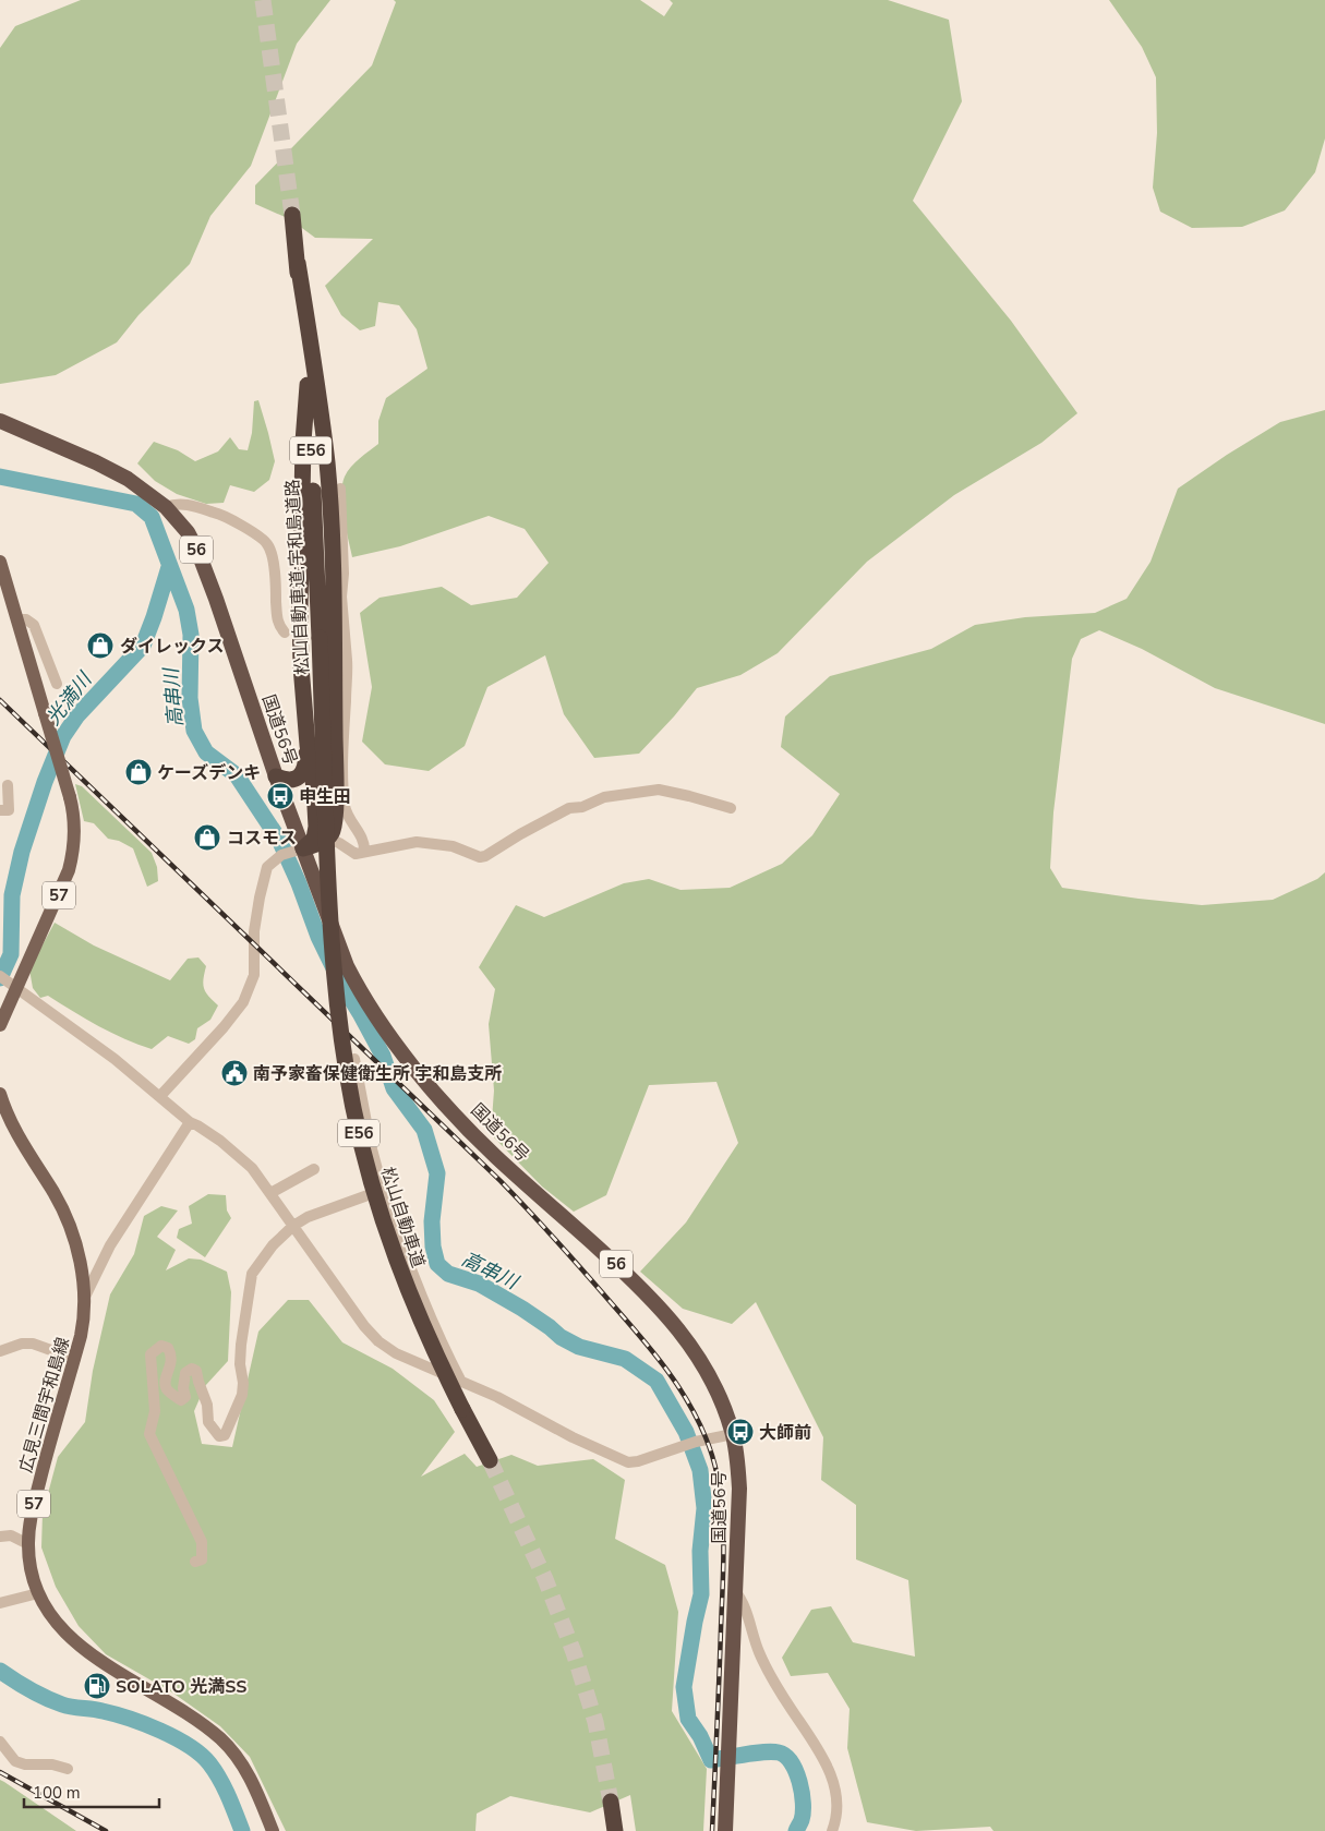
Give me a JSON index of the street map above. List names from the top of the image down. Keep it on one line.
{"streets":{"highway":["E56","56","松山自動車道;宇和島道路","国道56号","松山自動車道"],"main road":["57","広見三間宇和島線"]},"crossings":[["松山自動車道;宇和島道路","松山自動車道"]],"water":["高串川","光満川"],"places":{"shop":["ダイレックス","ケーズデンキ","コスモス"],"bus stop":["申生田","大師前"],"public building":["南予家畜保健衛生所 宇和島支所"],"fuel station":["SOLATO 光満SS"]},"scale_bar":"100 m"}
